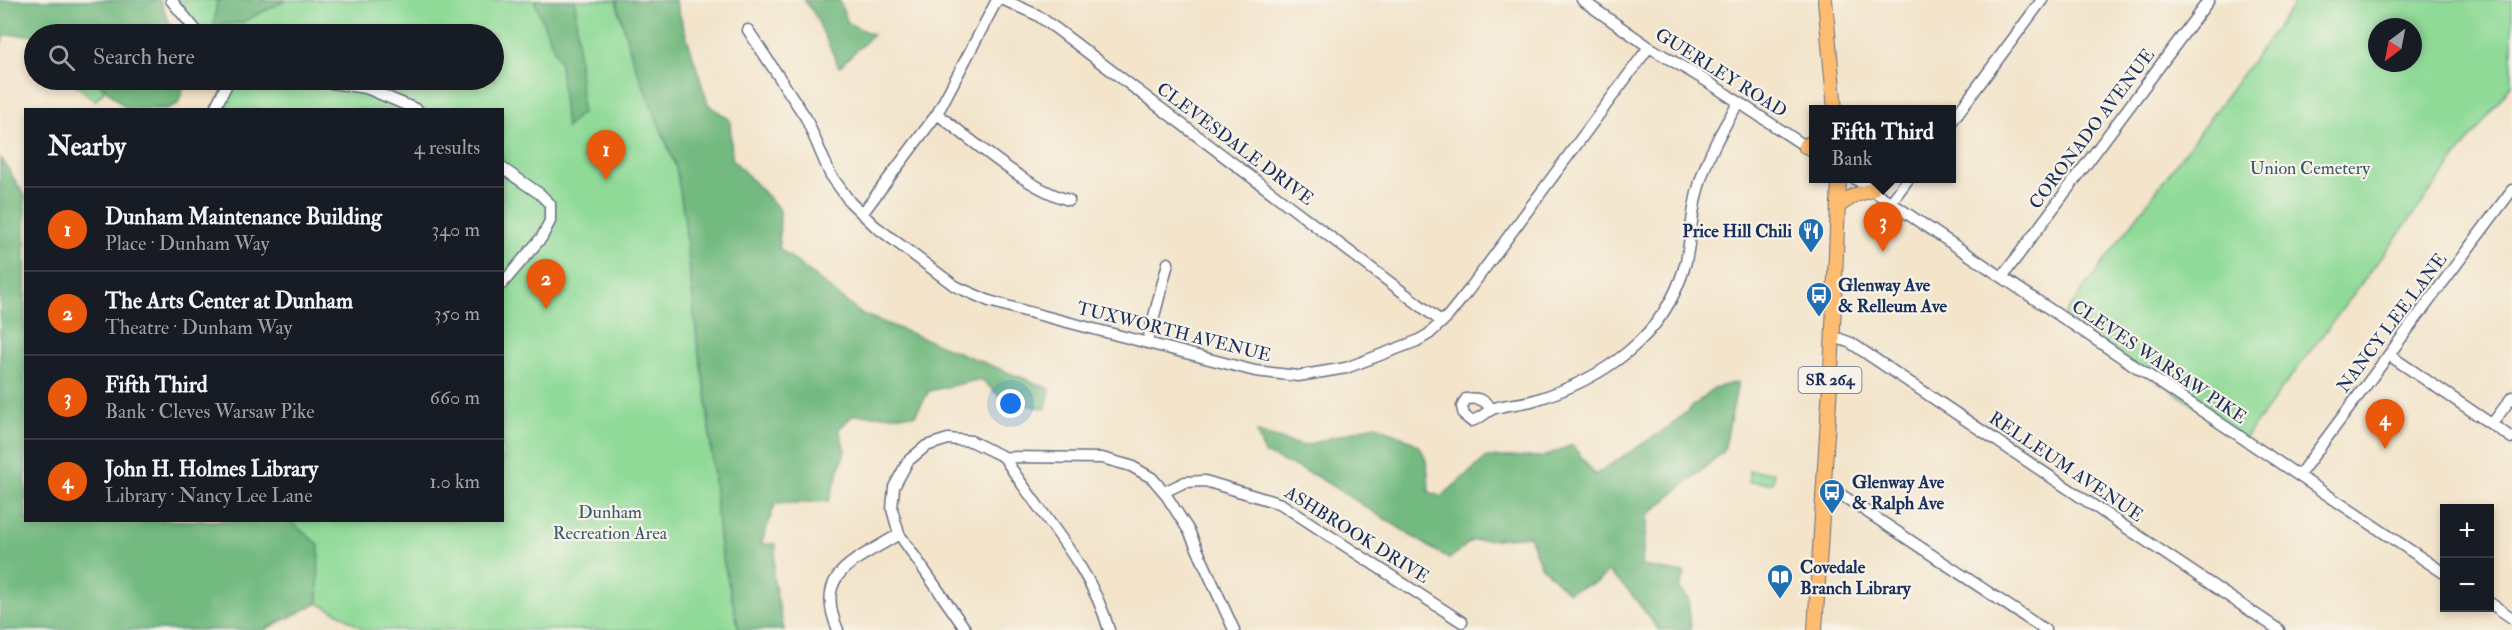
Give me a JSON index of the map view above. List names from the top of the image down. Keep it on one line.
{"streets":{"main road":["SR 264"],"street":["GUERLEY ROAD","CORONADO AVENUE","CLEVESDALE DRIVE","NANCY LEE LANE","TUXWORTH AVENUE","CLEVES WARSAW PIKE","RELLEUM AVENUE","ASHBROOK DRIVE"]},"crossings":[["GUERLEY ROAD","TUXWORTH AVENUE"],["CORONADO AVENUE","CLEVES WARSAW PIKE"],["CLEVESDALE DRIVE","TUXWORTH AVENUE"],["NANCY LEE LANE","CLEVES WARSAW PIKE"],["SR 264","RELLEUM AVENUE"]],"parks":["Union Cemetery","Dunham Recreation Area"],"places":{"restaurant":["Price Hill Chili"],"bus stop":["Glenway Ave & Relleum Ave","Glenway Ave & Ralph Ave"],"library":["Covedale Branch Library"]},"north":"bottom left","page":{"search":"Search here","popup":["Fifth Third","Bank"],"heading":["Nearby","4 results"],"pins":["1","3","2","4"],"list":[{"mark":"1","name":"Dunham Maintenance Building","note":"Place · Dunham Way","value":"340 m"},{"mark":"2","name":"The Arts Center at Dunham","note":"Theatre · Dunham Way","value":"350 m"},{"mark":"3","name":"Fifth Third","note":"Bank · Cleves Warsaw Pike","value":"660 m"},{"mark":"4","name":"John H. Holmes Library","note":"Library · Nancy Lee Lane","value":"1.0 km"}],"map_buttons":["+","−"]}}
